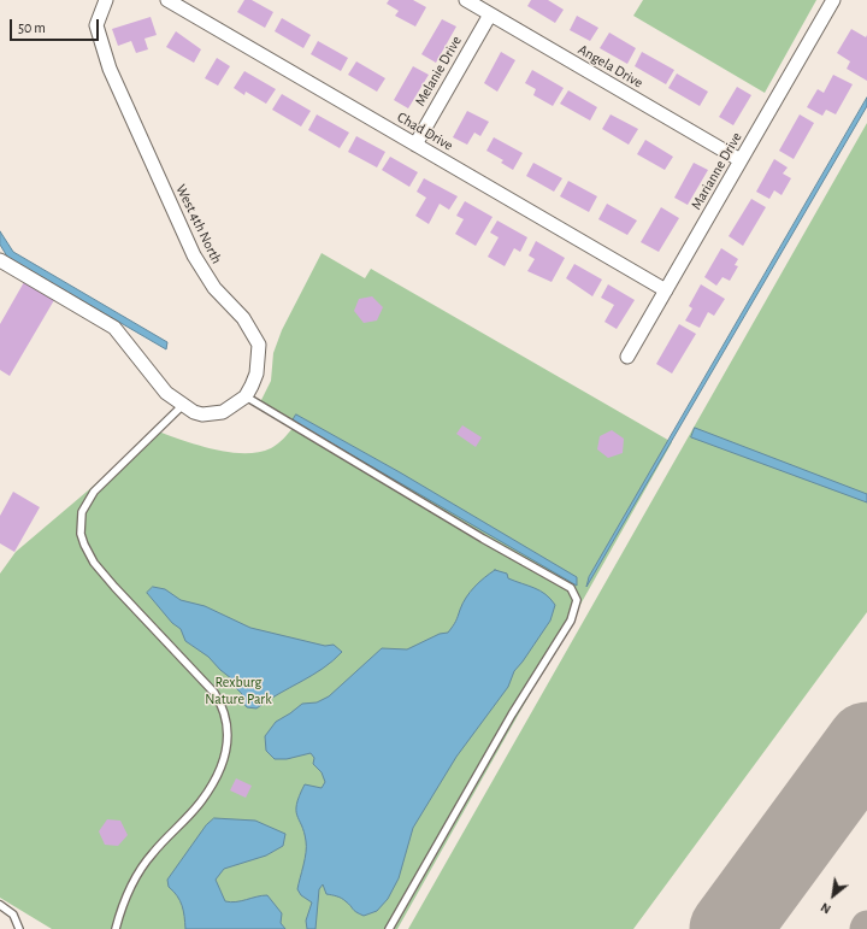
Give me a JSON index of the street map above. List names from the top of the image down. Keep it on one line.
{"streets":{"street":["Angela Drive","Melanie Drive","Chad Drive","Marianne Drive","West 4th North"]},"crossings":[["Angela Drive","Melanie Drive"],["Angela Drive","Marianne Drive"],["Melanie Drive","Chad Drive"],["Chad Drive","Marianne Drive"]],"parks":["Rexburg Nature Park"],"scale_bar":"50 m","north":"bottom left"}
